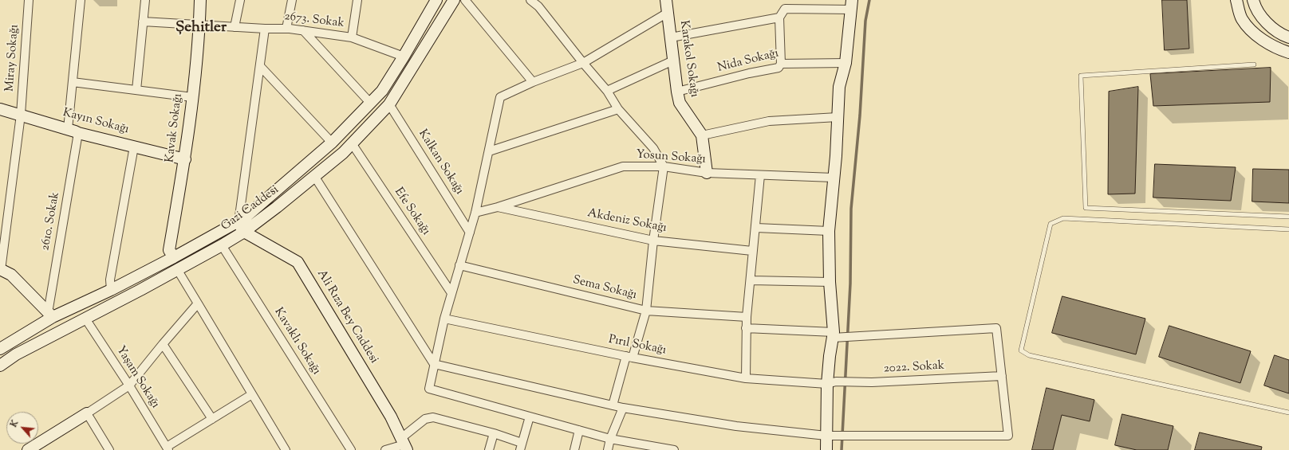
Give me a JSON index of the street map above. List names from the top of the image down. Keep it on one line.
{"streets":{"street":["2673. Sokak","Miray Sokağı","Karakol Sokağı","Nida Sokağı","Kayın Sokağı","Kavak Sokağı","Yosun Sokağı","Kalkan Sokağı","Gazi Caddesi","Efe Sokağı","2610. Sokak","Akdeniz Sokağı","Sema Sokağı","Ali Rıza Bey Caddesi","Kavaklı Sokağı","Pırıl Sokağı","2022. Sokak","Yaşam Sokağı"]},"crossings":[["2673. Sokak","Kavak Sokağı"],["2673. Sokak","Gazi Caddesi"],["Miray Sokağı","Kayın Sokağı"],["Karakol Sokağı","Nida Sokağı"],["Karakol Sokağı","Yosun Sokağı"],["Kayın Sokağı","Kavak Sokağı"],["Kayın Sokağı","2610. Sokak"],["Kavak Sokağı","Gazi Caddesi"],["Yosun Sokağı","Akdeniz Sokağı"],["Kalkan Sokağı","Gazi Caddesi"],["Gazi Caddesi","Efe Sokağı"],["Gazi Caddesi","2610. Sokak"],["Gazi Caddesi","Ali Rıza Bey Caddesi"],["Gazi Caddesi","Kavaklı Sokağı"],["Gazi Caddesi","Yaşam Sokağı"],["Pırıl Sokağı","2022. Sokak"]],"districts":["Şehitler"],"north":"top left"}
